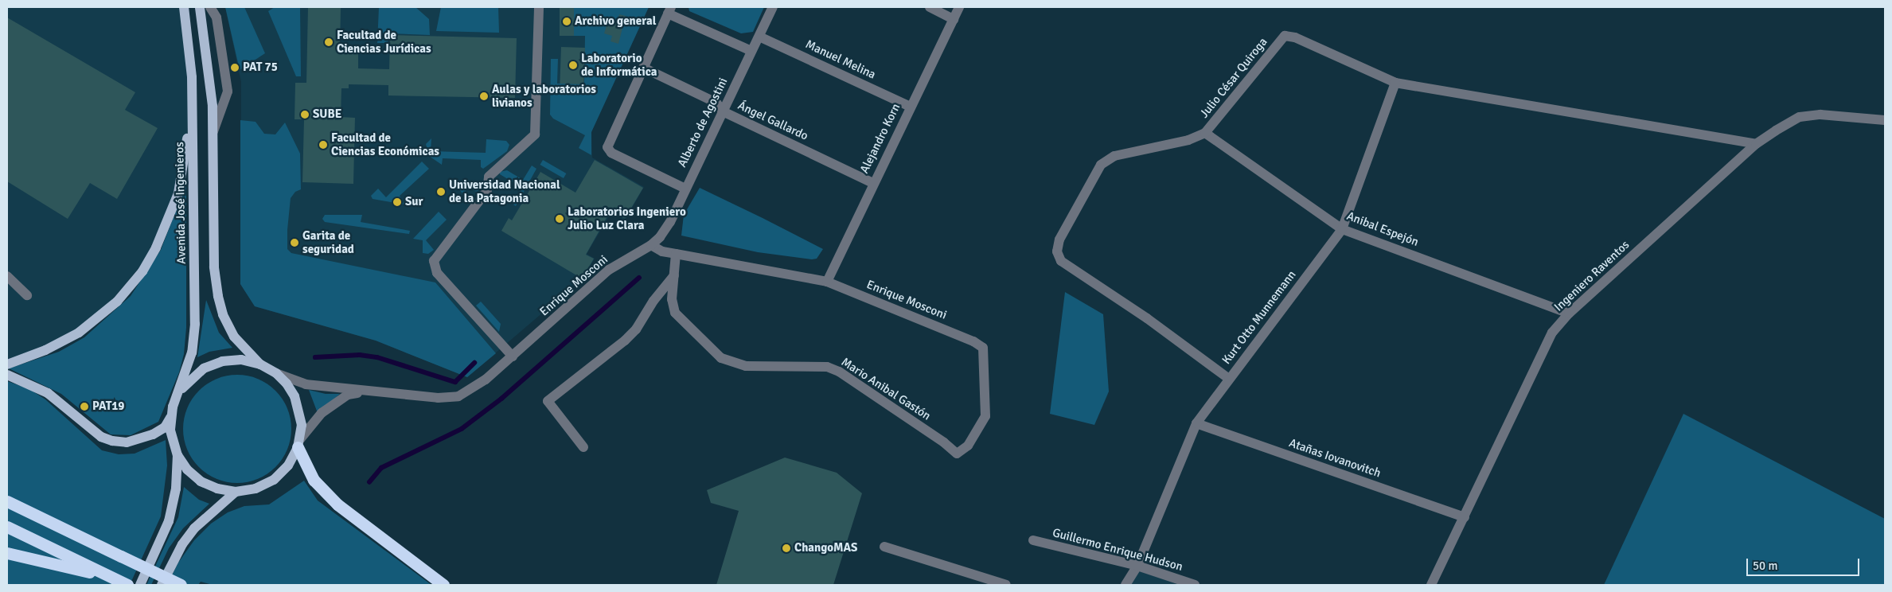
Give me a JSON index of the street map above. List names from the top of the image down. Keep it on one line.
{"streets":{"main road":["Avenida José Ingenieros"],"street":["Manuel Melina","Julio César Quiroga","Ángel Gallardo","Alberto de Agostini","Alejandro Korn","Anibal Espejón","Ingeniero Raventos","Enrique Mosconi","Kurt Otto Munnemann","Mario Anibal Gastón","Atañas Iovanovitch","Guillermo Enrique Hudson"]},"crossings":[["Manuel Melina","Alberto de Agostini"],["Manuel Melina","Alejandro Korn"],["Julio César Quiroga","Anibal Espejón"],["Julio César Quiroga","Kurt Otto Munnemann"],["Ángel Gallardo","Alberto de Agostini"],["Ángel Gallardo","Alejandro Korn"],["Alberto de Agostini","Enrique Mosconi"],["Alejandro Korn","Enrique Mosconi"],["Avenida José Ingenieros","Enrique Mosconi"],["Anibal Espejón","Ingeniero Raventos"],["Anibal Espejón","Kurt Otto Munnemann"],["Ingeniero Raventos","Atañas Iovanovitch"],["Enrique Mosconi","Mario Anibal Gastón"],["Kurt Otto Munnemann","Atañas Iovanovitch"],["Kurt Otto Munnemann","Guillermo Enrique Hudson"]],"places":["Archivo general","Facultad de Ciencias Jurídicas","Laboratorio de Informática","PAT 75","Aulas y laboratorios livianos","SUBE","Facultad de Ciencias Económicas","Universidad Nacional de la Patagonia","Sur","Laboratorios Ingeniero Julio Luz Clara","Garita de seguridad","PAT19","ChangoMAS"],"scale_bar":"50 m"}
